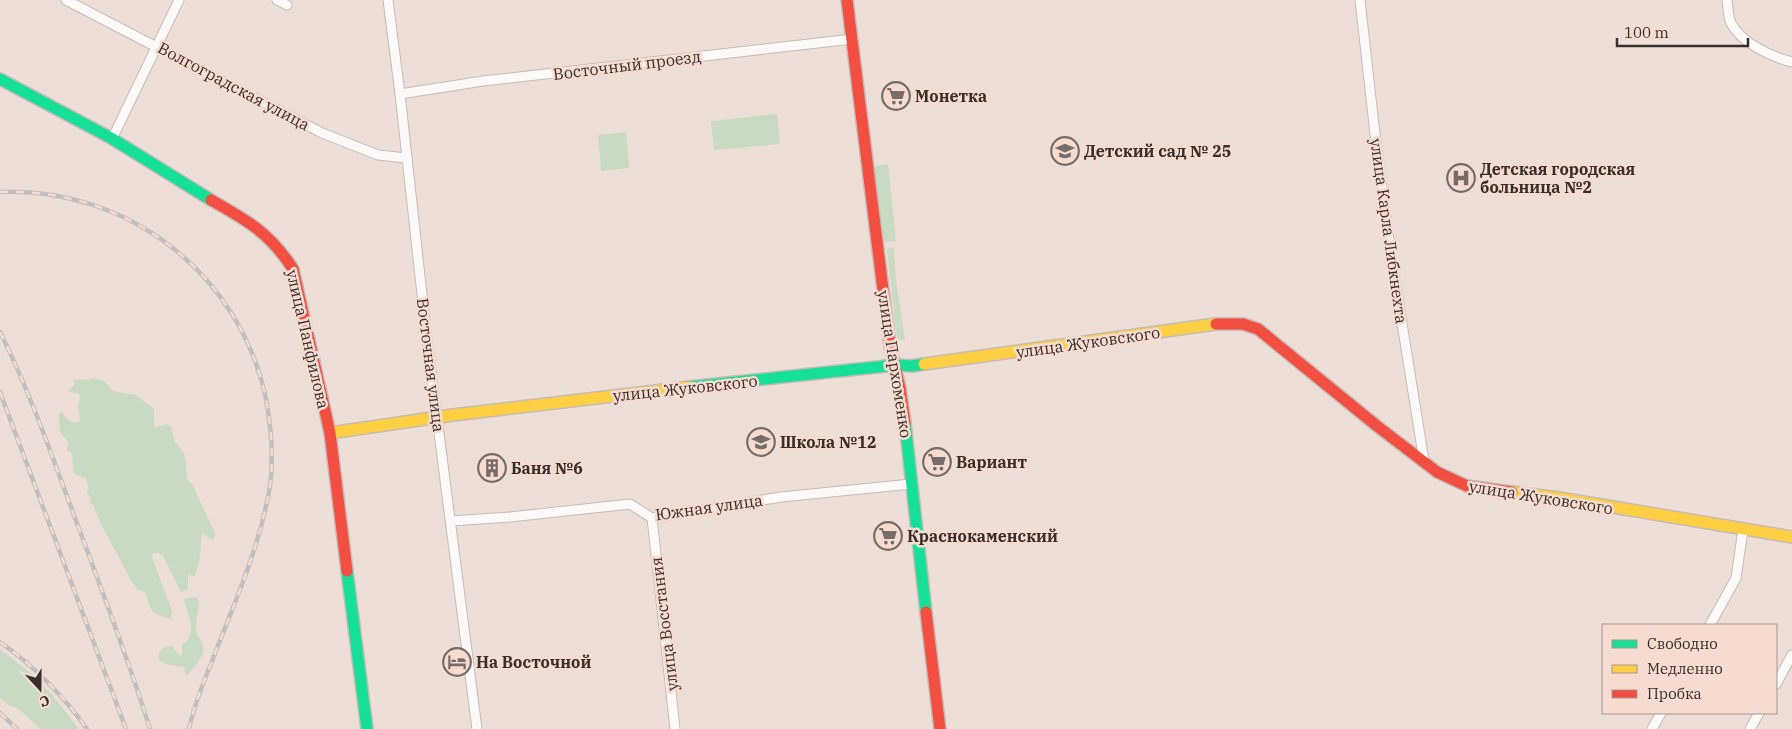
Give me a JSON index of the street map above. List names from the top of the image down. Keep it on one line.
{"streets":{"street":["Восточный проезд","Волгоградская улица","улица Карла Либкнехта","улица Панфилова","улица Жуковского","улица Пархоменко","Восточная улица","Южная улица","улица Восстания"]},"crossings":[["Восточный проезд","улица Пархоменко"],["Восточный проезд","Восточная улица"],["Волгоградская улица","Восточная улица"],["улица Карла Либкнехта","улица Жуковского"],["улица Панфилова","улица Жуковского"],["улица Жуковского","улица Пархоменко"],["улица Жуковского","Восточная улица"],["улица Пархоменко","Южная улица"],["Восточная улица","Южная улица"],["Южная улица","улица Восстания"]],"places":{"supermarket":["Монетка","Вариант","Краснокаменский"],"school or university":["Детский сад № 25","Школа №12"],"hospital":["Детская городская больница №2"],"building":["Баня №6"],"hotel":["На Восточной"]},"legend":["Свободно","Медленно","Пробка"],"scale_bar":"100 m","north":"bottom"}
